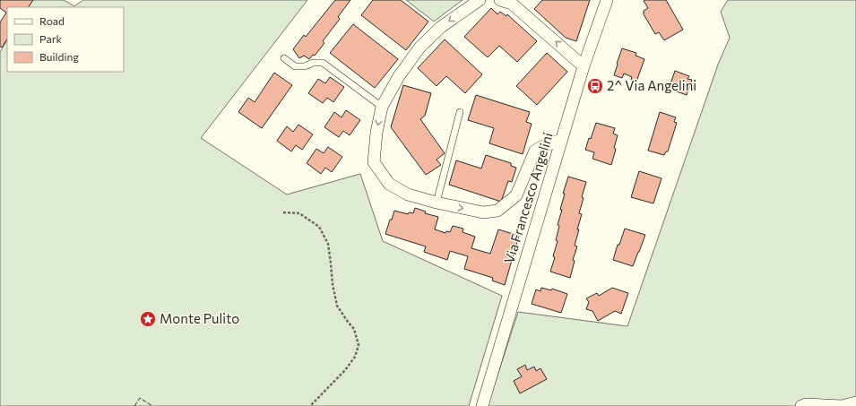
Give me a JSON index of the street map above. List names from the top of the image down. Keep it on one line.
{"streets":{"street":["Via Francesco Angelini"]},"places":{"bus stop":["2^ Via Angelini"],"place":["Monte Pulito"]},"legend":["Road","Park","Building"]}
